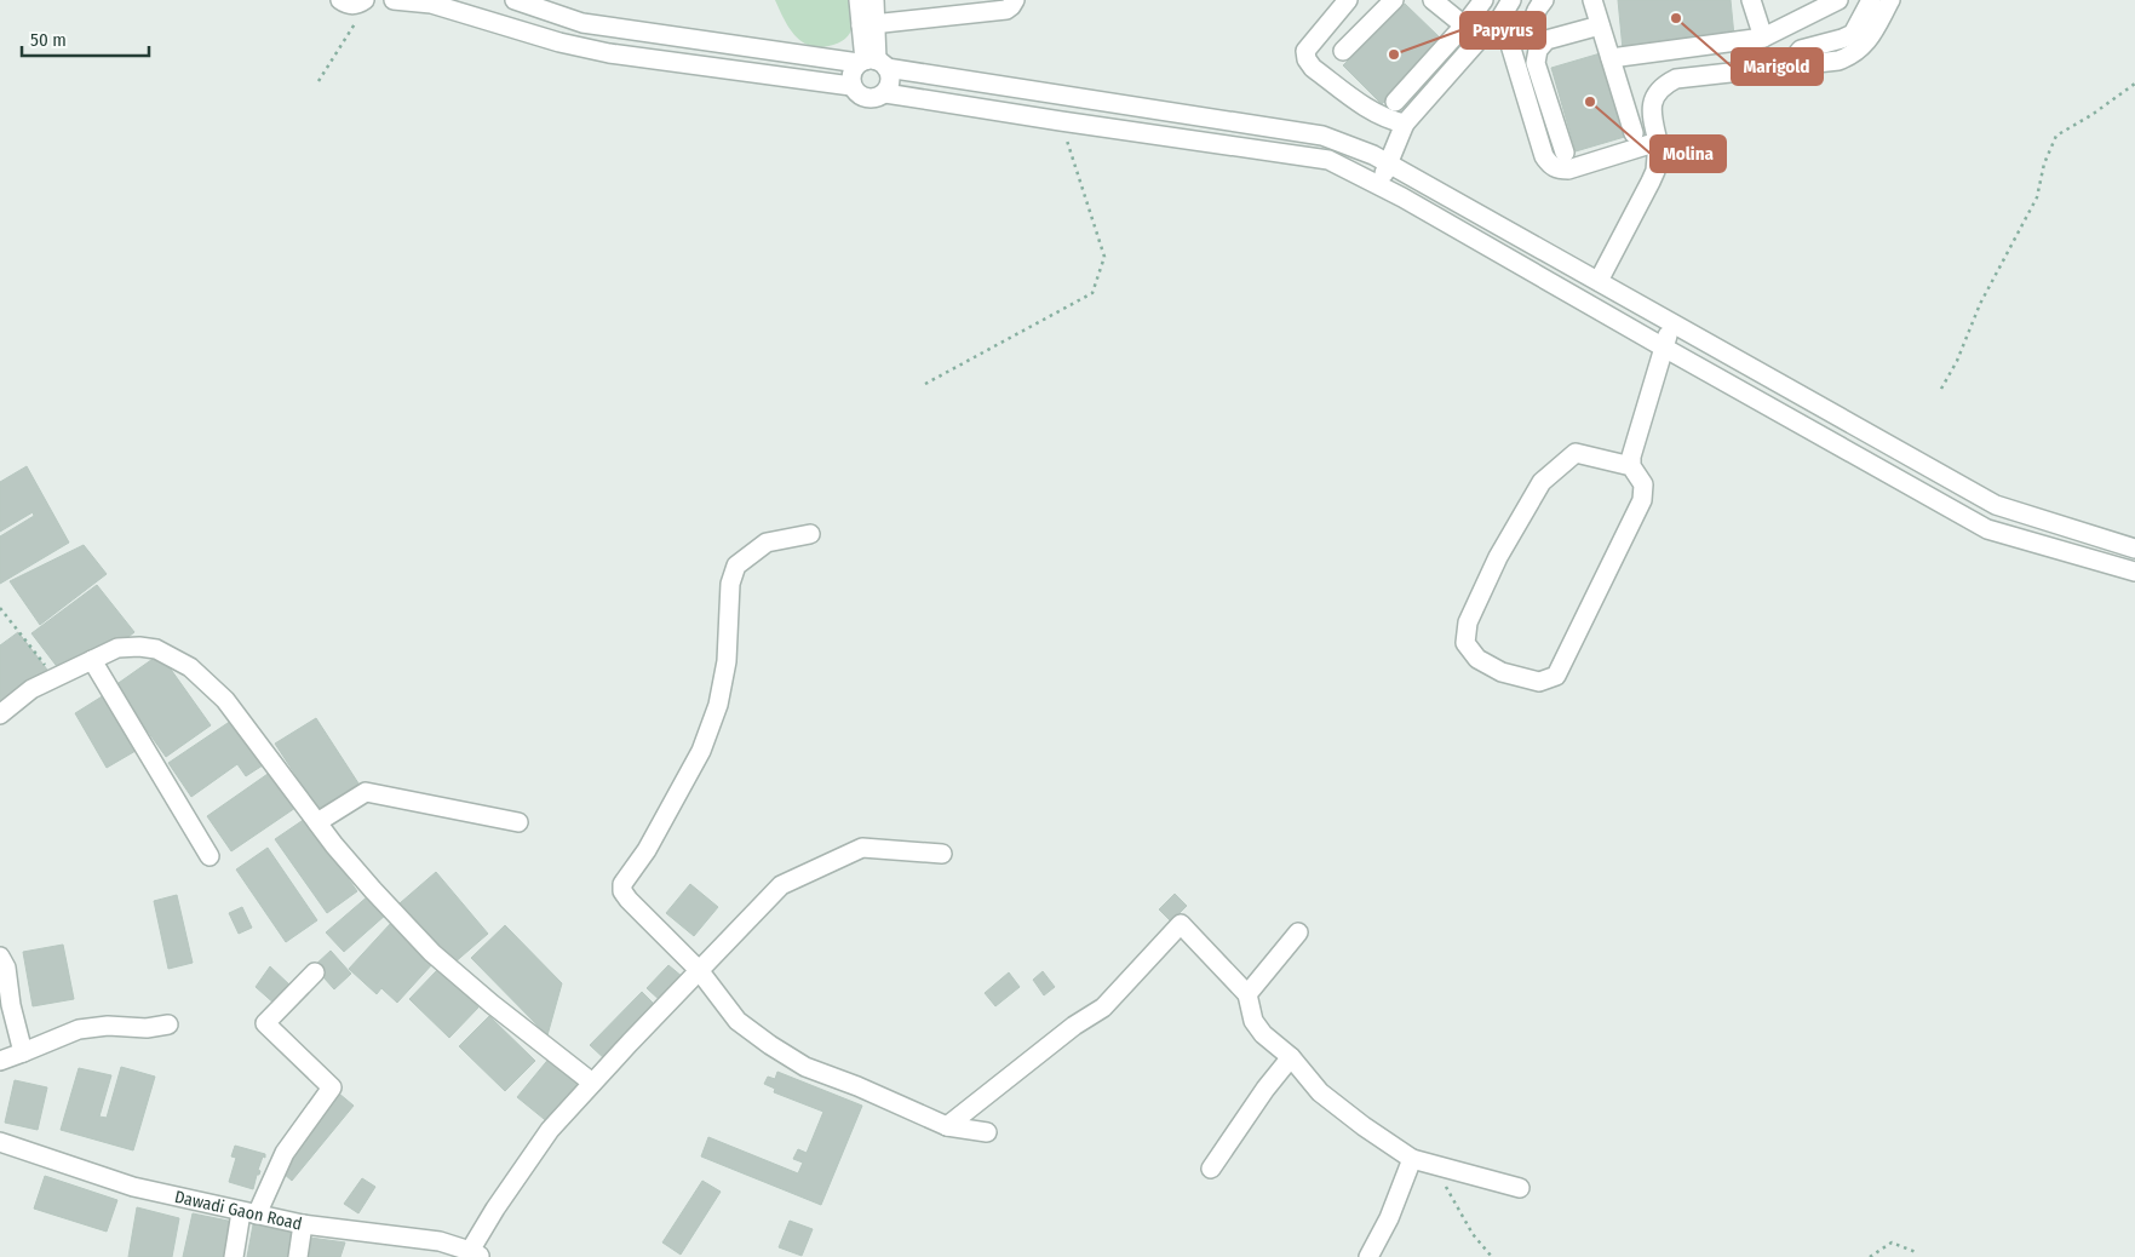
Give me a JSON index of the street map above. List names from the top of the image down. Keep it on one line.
{"streets":{"street":["Dawadi Gaon Road"]},"places":["Marigold","Papyrus","Molina"],"scale_bar":"50 m"}
